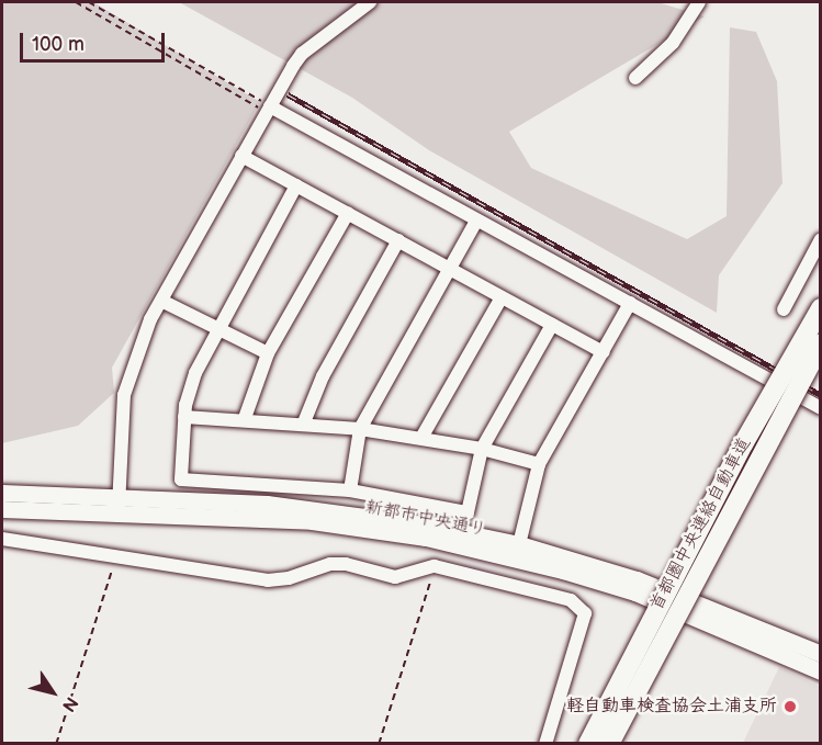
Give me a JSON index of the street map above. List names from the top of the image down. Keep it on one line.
{"streets":{"highway":["首都圏中央連絡自動車道"],"main road":["新都市中央通り"]},"places":["軽自動車検査協会土浦支所"],"scale_bar":"100 m","north":"bottom right"}
